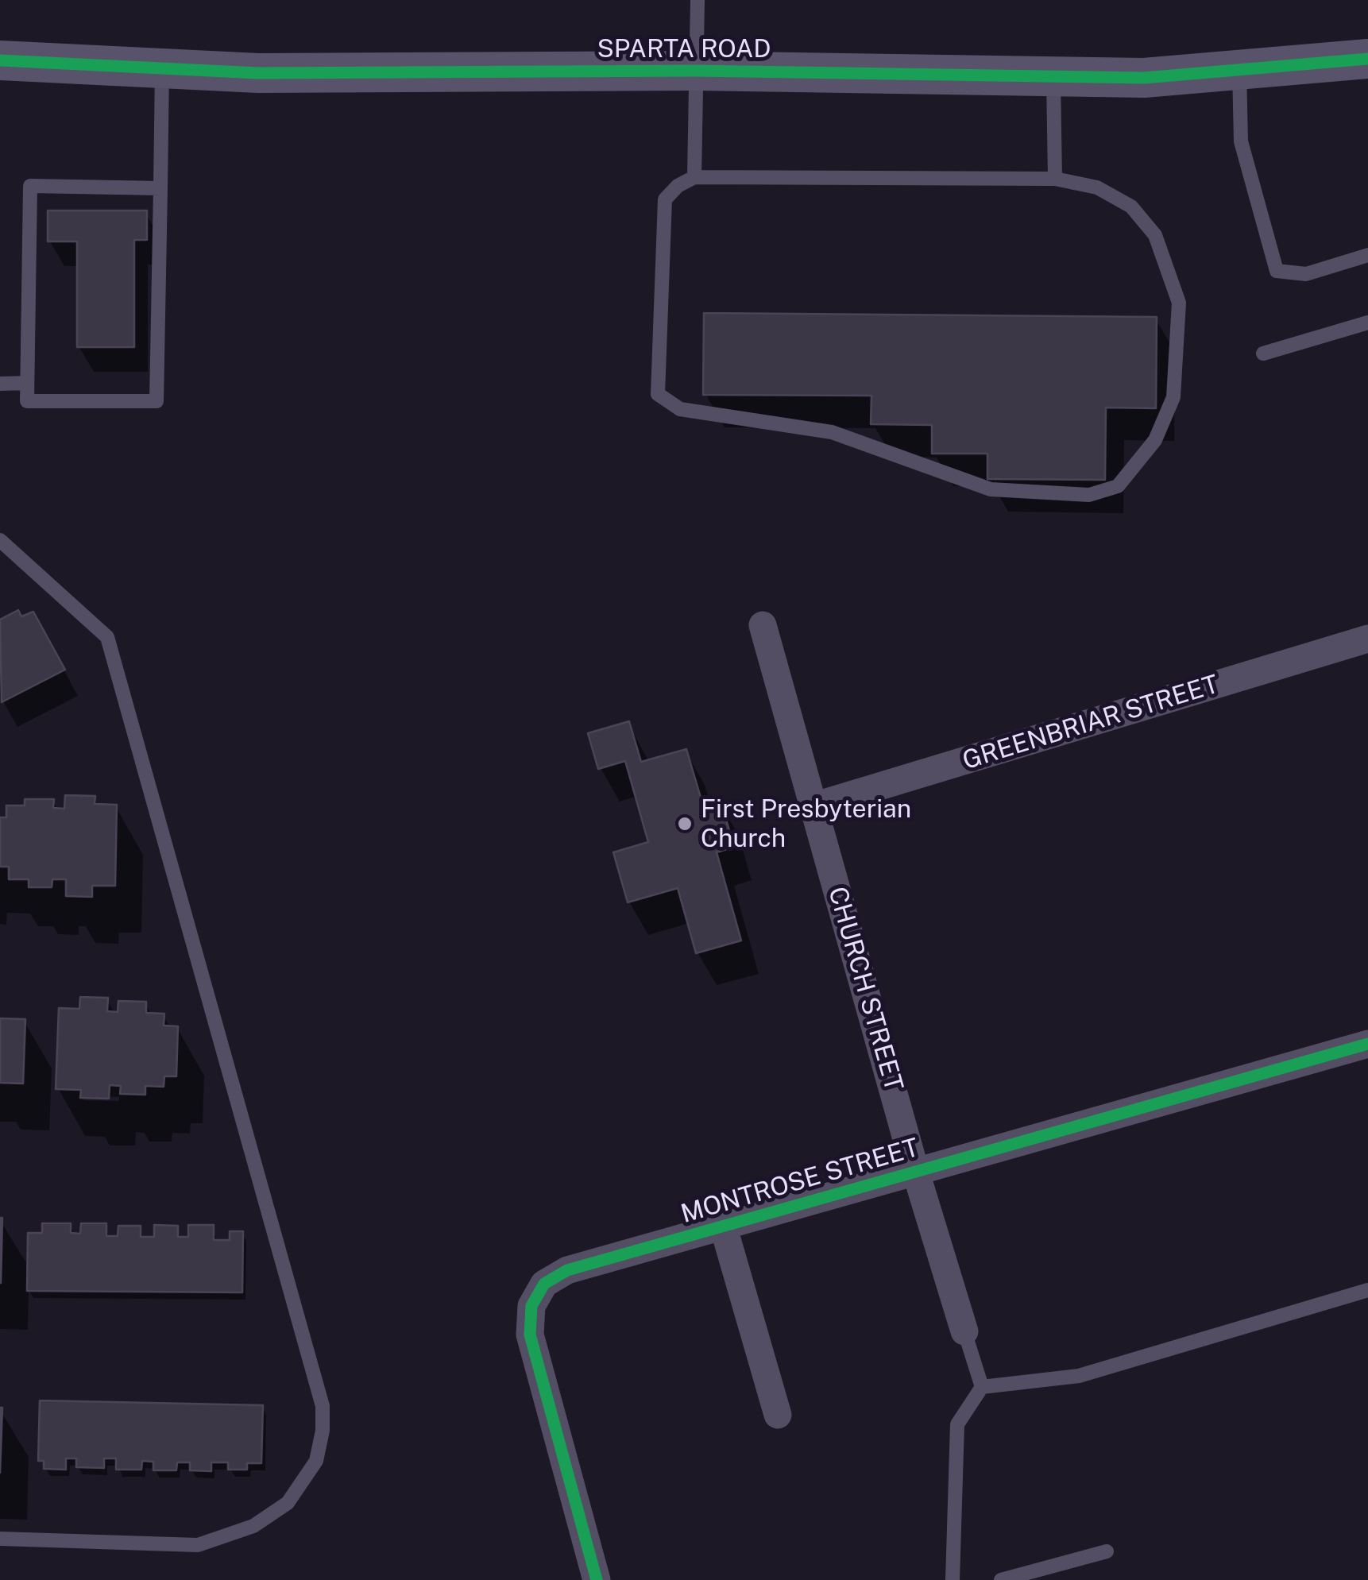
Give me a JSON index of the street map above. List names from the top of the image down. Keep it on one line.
{"streets":{"street":["SPARTA ROAD","GREENBRIAR STREET","CHURCH STREET","MONTROSE STREET"]},"crossings":[["GREENBRIAR STREET","CHURCH STREET"],["CHURCH STREET","MONTROSE STREET"]],"places":["First Presbyterian Church"]}
